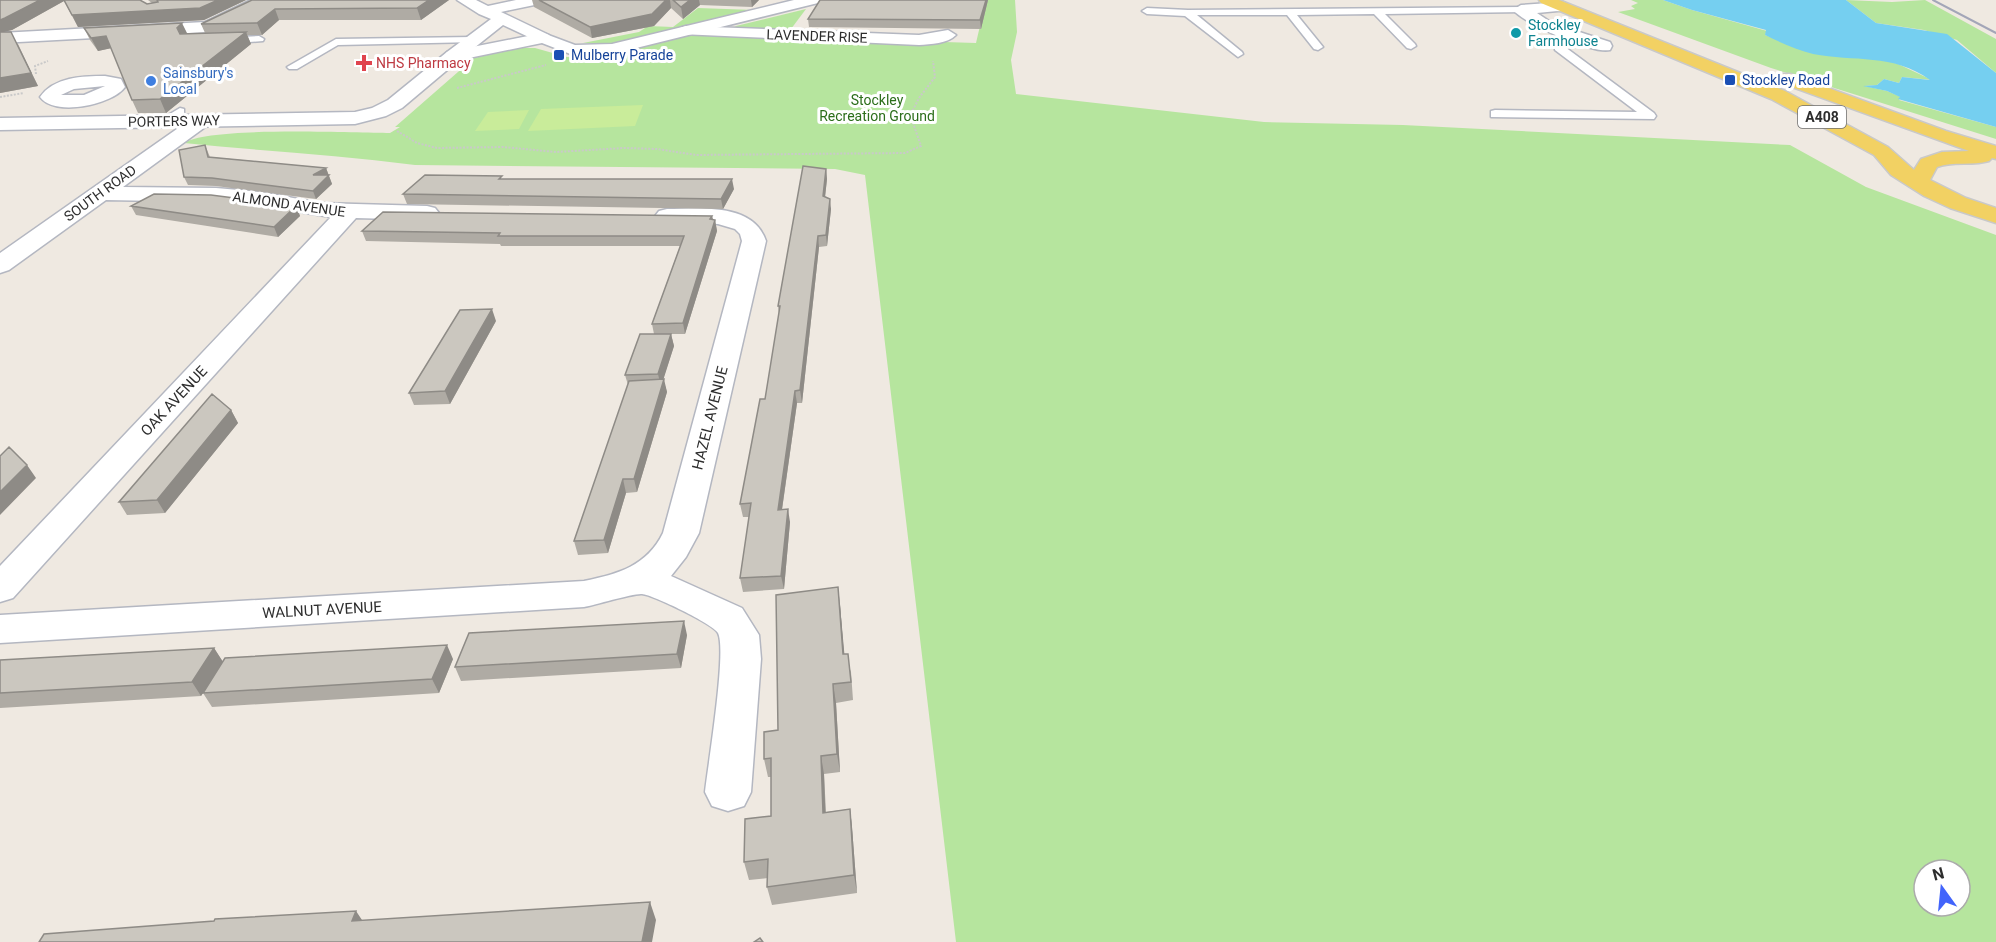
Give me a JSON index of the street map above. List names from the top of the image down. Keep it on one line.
{"streets":{"main road":["A408"],"street":["LAVENDER RISE","PORTERS WAY","SOUTH ROAD","ALMOND AVENUE","OAK AVENUE","HAZEL AVENUE","WALNUT AVENUE"]},"crossings":[["PORTERS WAY","SOUTH ROAD"],["SOUTH ROAD","ALMOND AVENUE"],["ALMOND AVENUE","OAK AVENUE"],["HAZEL AVENUE","WALNUT AVENUE"]],"parks":["Stockley Recreation Ground"],"places":{"other":["Stockley Farmhouse","Sainsbury's Local"],"transit":["Mulberry Parade","Stockley Road"],"health":["NHS Pharmacy"]},"north":"top"}
